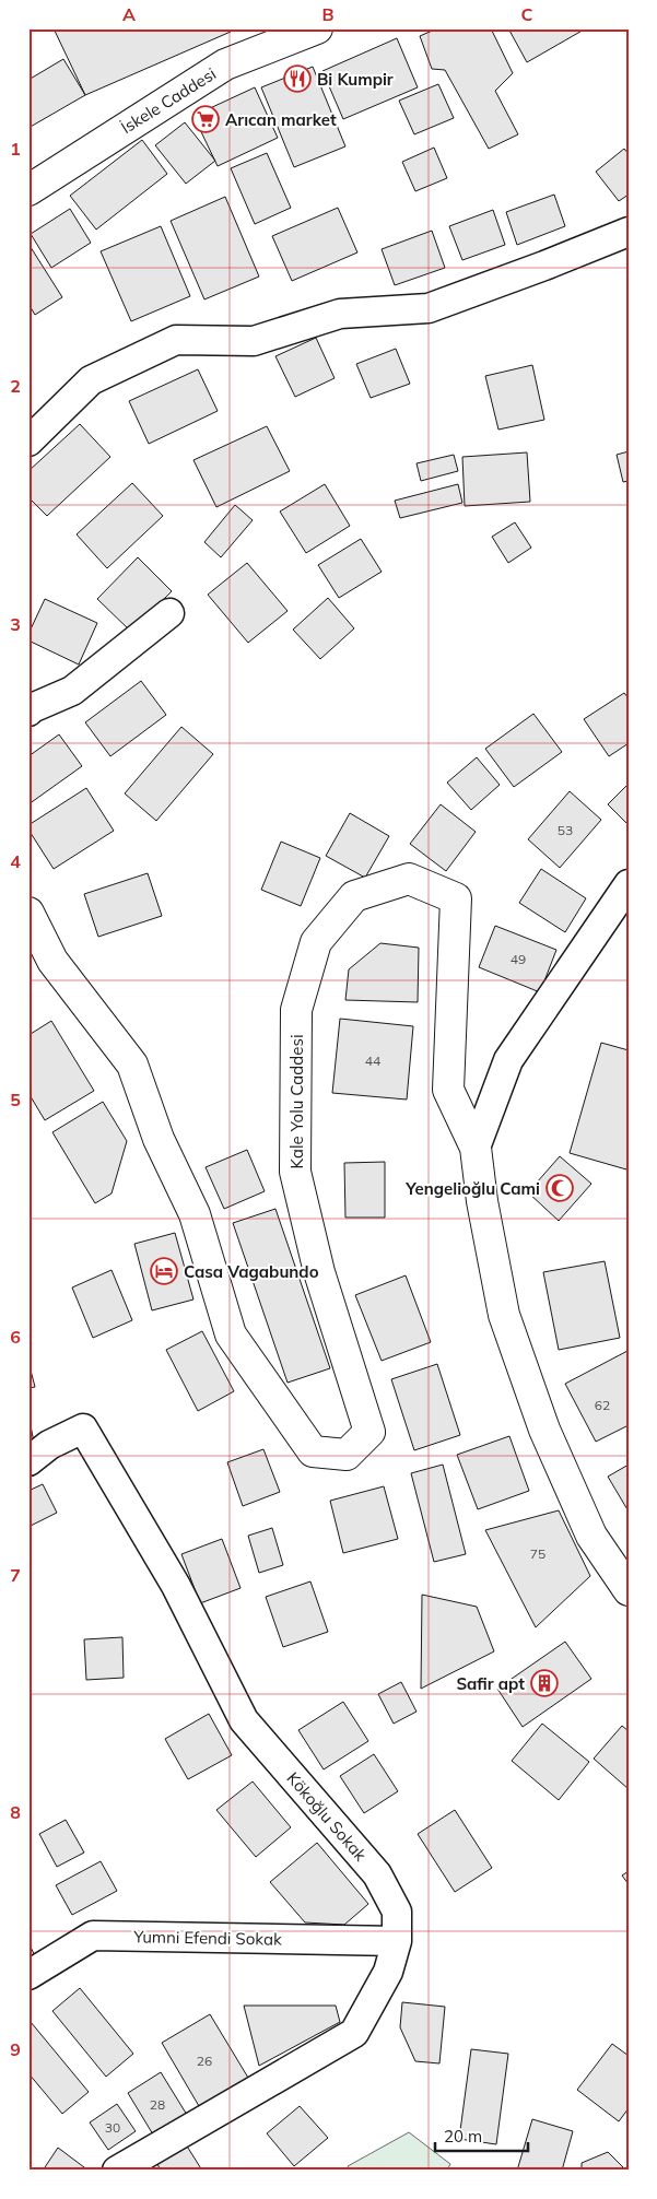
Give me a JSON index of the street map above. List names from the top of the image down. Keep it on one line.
{"streets":{"street":["İskele Caddesi","Kale Yolu Caddesi","Kökoğlu Sokak","Yumni Efendi Sokak"]},"crossings":[["Kökoğlu Sokak","Yumni Efendi Sokak"]],"places":{"restaurant":["Bi Kumpir"],"supermarket":["Arıcan market"],"mosque":["Yengelioğlu Cami"],"hotel":["Casa Vagabundo"],"building":["Safir apt"]},"house_numbers":["53","49","44","62","75","26","28","30"],"scale_bar":"20 m","grid":{"columns":["A","B","C"],"rows":["1","2","3","4","5","6","7","8","9"]}}
